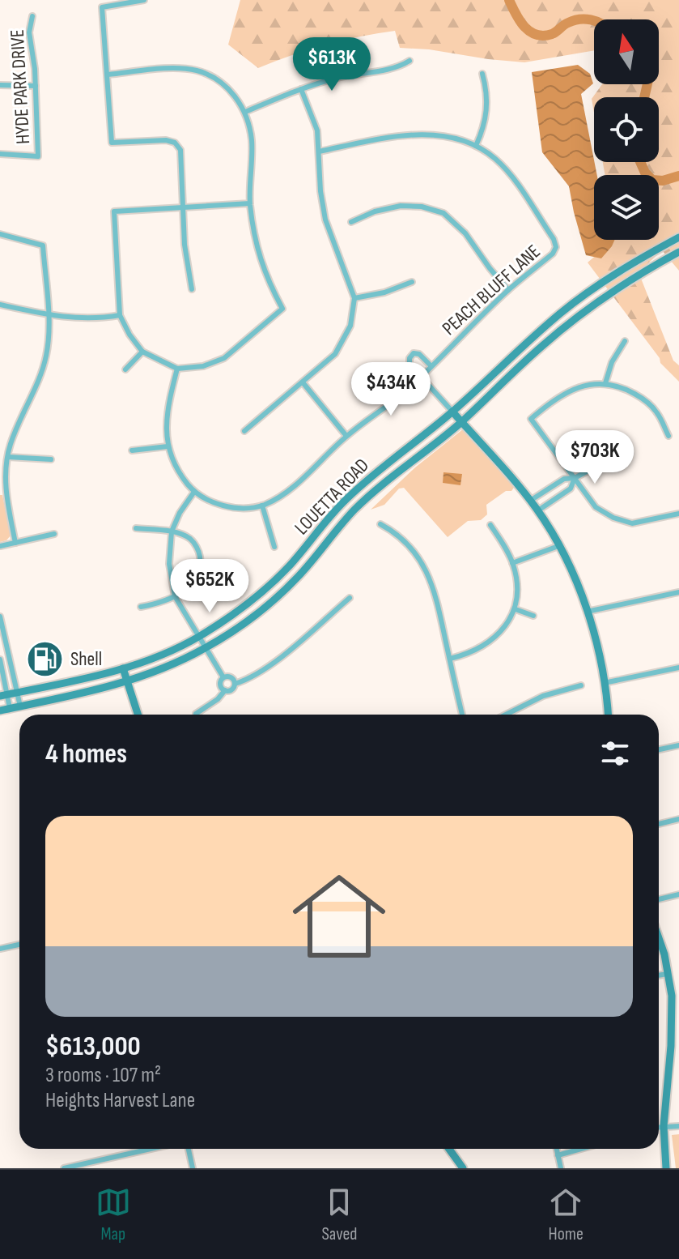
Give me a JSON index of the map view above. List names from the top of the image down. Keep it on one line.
{"streets":{"main road":["LOUETTA ROAD"],"street":["HYDE PARK DRIVE","PEACH BLUFF LANE"]},"places":{"fuel station":["Shell"]},"north":"top","page":{"price":["$613K","$434K","$703K","$652K"],"heading":"4 homes","list":[{"name":"$613,000","note":"3 rooms · 107 m² · Heights Harvest Lane"}],"tabs":["Map","Saved","Home"]}}
